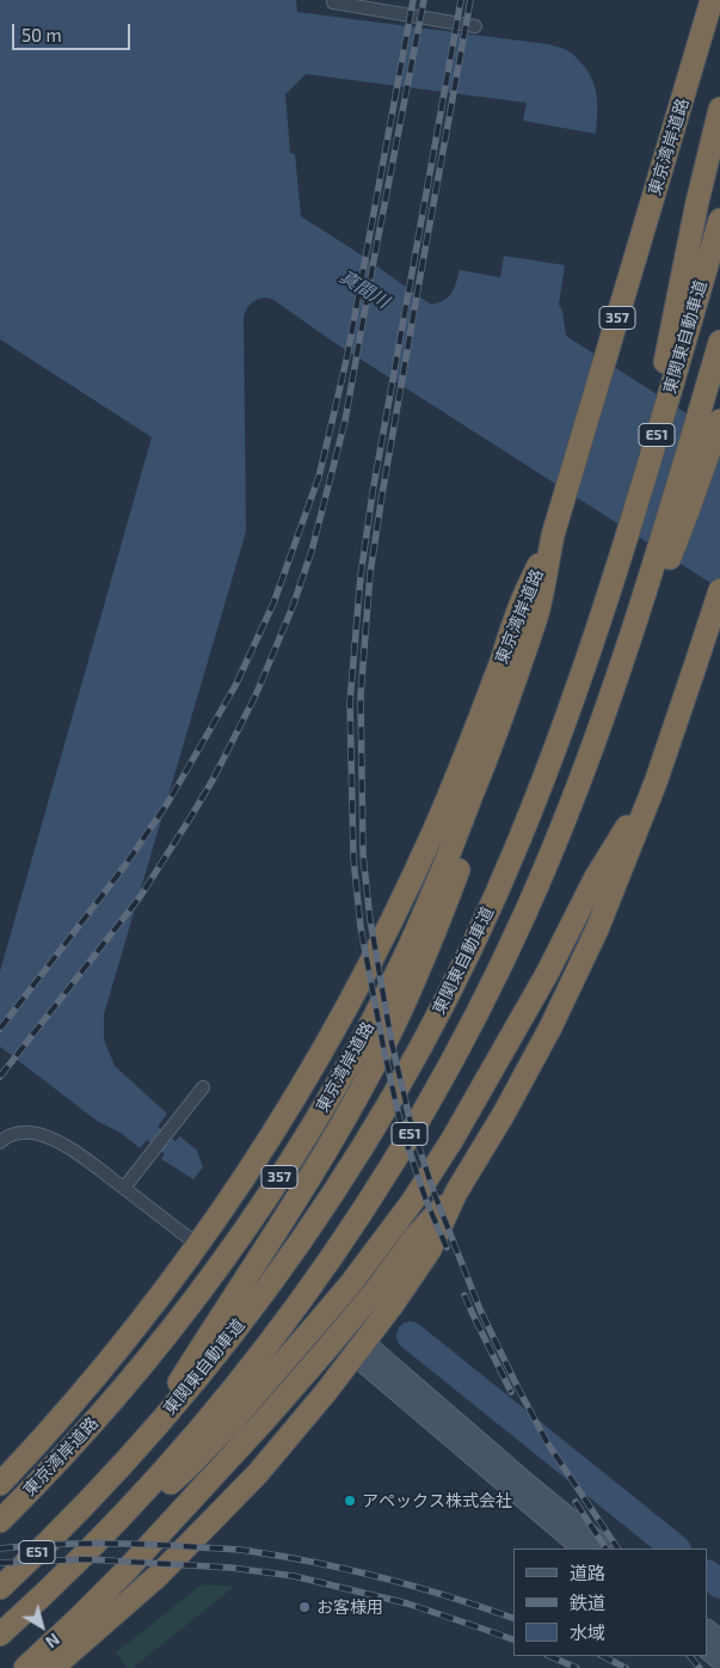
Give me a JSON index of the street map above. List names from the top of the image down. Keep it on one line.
{"streets":{"highway":["東京湾岸道路","357","東関東自動車道","E51"]},"water":["真間川"],"places":["アペックス株式会社","お客様用"],"legend":["道路","鉄道","水域"],"scale_bar":"50 m","north":"bottom right"}
